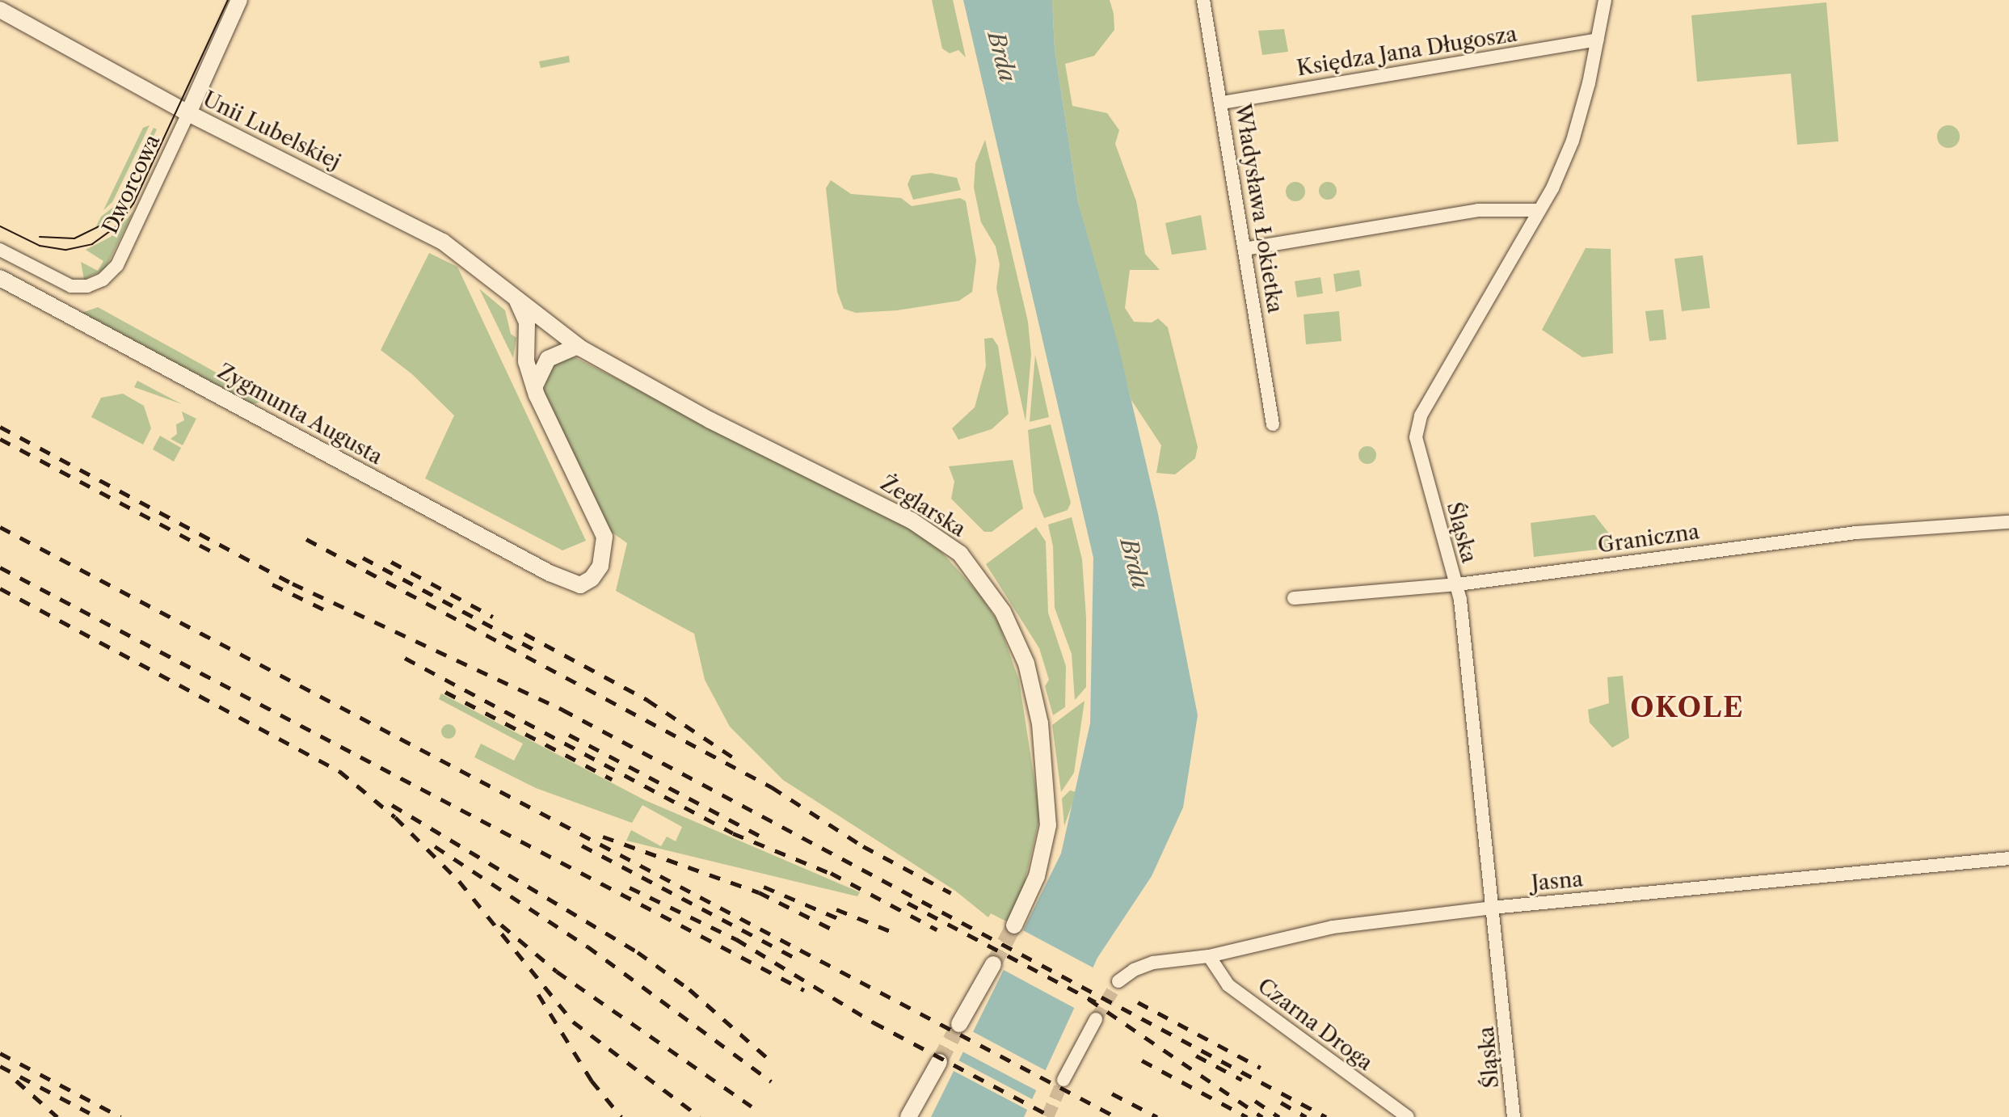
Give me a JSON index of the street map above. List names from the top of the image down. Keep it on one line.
{"streets":{"street":["Księdza Jana Długosza","Unii Lubelskiej","Dworcowa","Władysława Łokietka","Zygmunta Augusta","Żeglarska","Śląska","Graniczna","Jasna","Czarna Droga"]},"crossings":[["Księdza Jana Długosza","Władysława Łokietka"],["Księdza Jana Długosza","Śląska"],["Unii Lubelskiej","Dworcowa"],["Unii Lubelskiej","Żeglarska"],["Śląska","Graniczna"],["Śląska","Jasna"],["Jasna","Czarna Droga"]],"districts":["OKOLE"],"water":["Brda"]}
